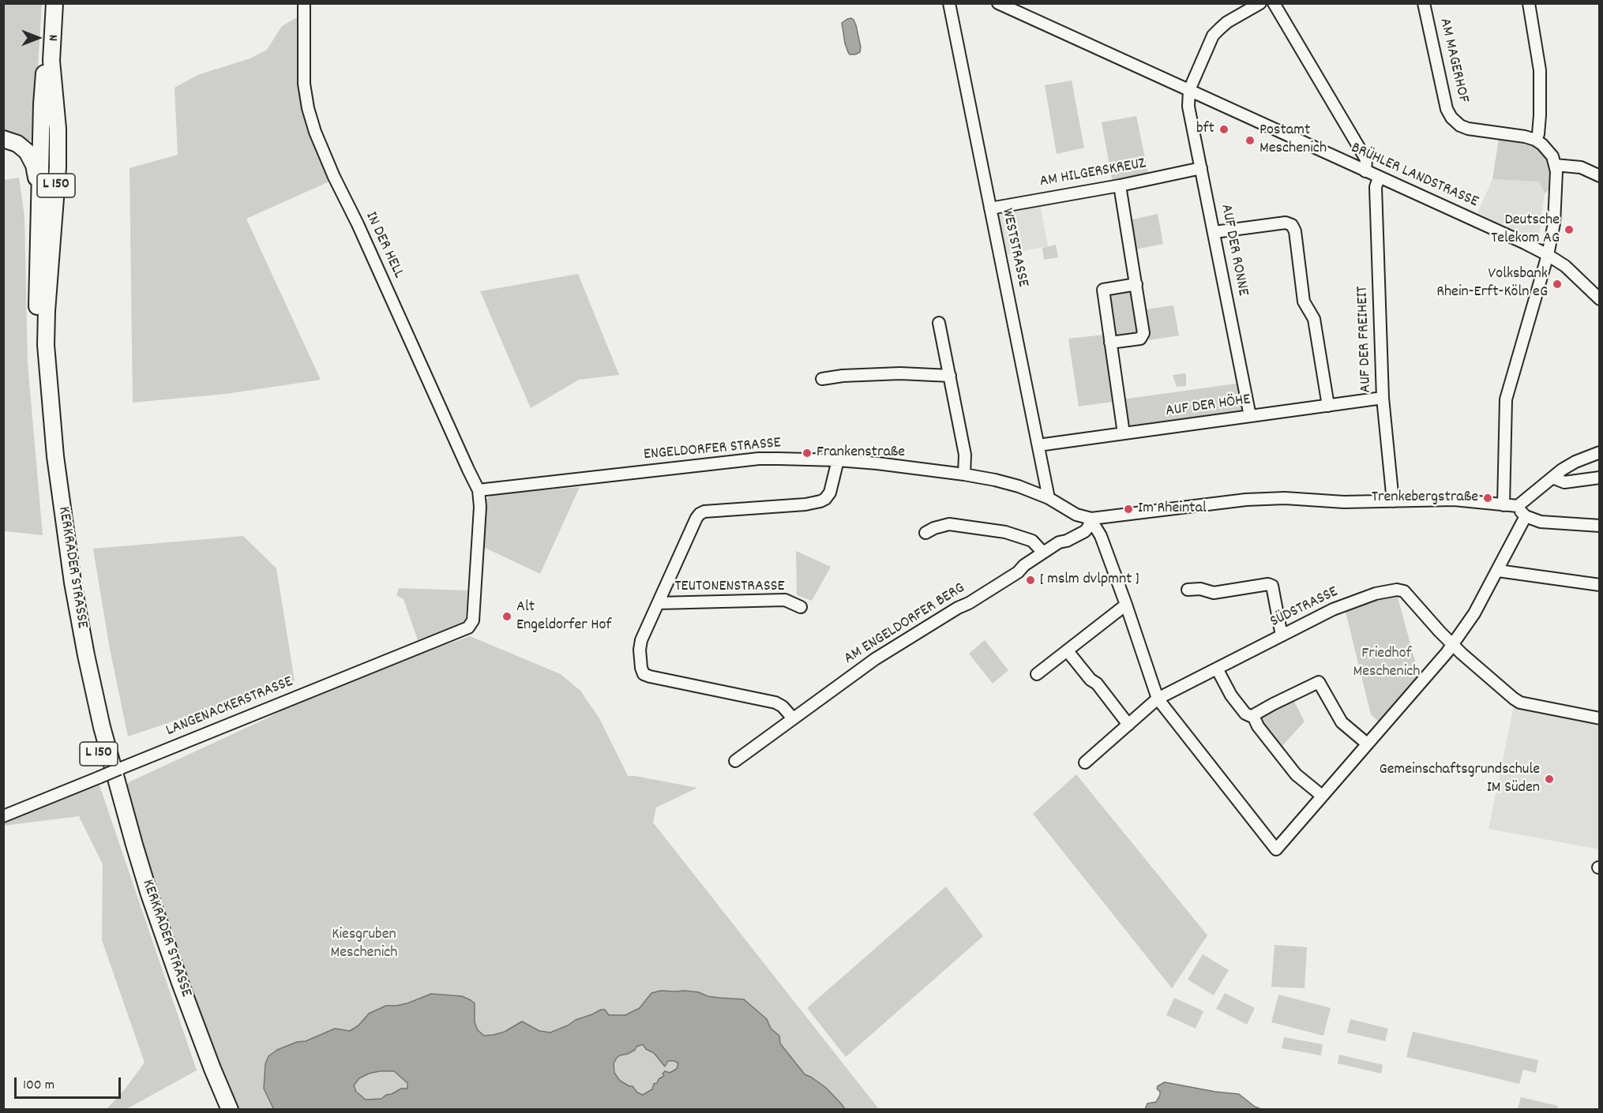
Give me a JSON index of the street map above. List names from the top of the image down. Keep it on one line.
{"streets":{"highway":["L 150","KERKRADER STRASSE"],"street":["AM MAGERHOF","AM HILGERSKREUZ","BRÜHLER LANDSTRASSE","IN DER HELL","WESTSTRASSE","AUF DER RONNE","AUF DER FREIHEIT","AUF DER HÖHE","ENGELDORFER STRASSE","TEUTONENSTRASSE","SÜDSTRASSE","AM ENGELDORFER BERG","LANGENACKERSTRASSE"]},"crossings":[["AM HILGERSKREUZ","WESTSTRASSE"],["AM HILGERSKREUZ","AUF DER RONNE"],["BRÜHLER LANDSTRASSE","AUF DER RONNE"],["BRÜHLER LANDSTRASSE","AUF DER FREIHEIT"],["IN DER HELL","ENGELDORFER STRASSE"],["IN DER HELL","LANGENACKERSTRASSE"],["WESTSTRASSE","AUF DER HÖHE"],["WESTSTRASSE","ENGELDORFER STRASSE"],["AUF DER RONNE","AUF DER HÖHE"],["AUF DER FREIHEIT","AUF DER HÖHE"],["AUF DER FREIHEIT","ENGELDORFER STRASSE"],["ENGELDORFER STRASSE","AM ENGELDORFER BERG"],["ENGELDORFER STRASSE","LANGENACKERSTRASSE"]],"parks":["Friedhof Meschenich","Kiesgruben Meschenich"],"places":["bft","Postamt Meschenich","Deutsche Telekom AG","Volksbank Rhein-Erft-Köln eG","Frankenstraße","Trenkebergstraße","Im Rheintal","[ mslm dvlpmnt ]","Alt Engeldorfer Hof","Gemeinschaftsgrundschule IM Süden"],"scale_bar":"100 m","north":"right"}
